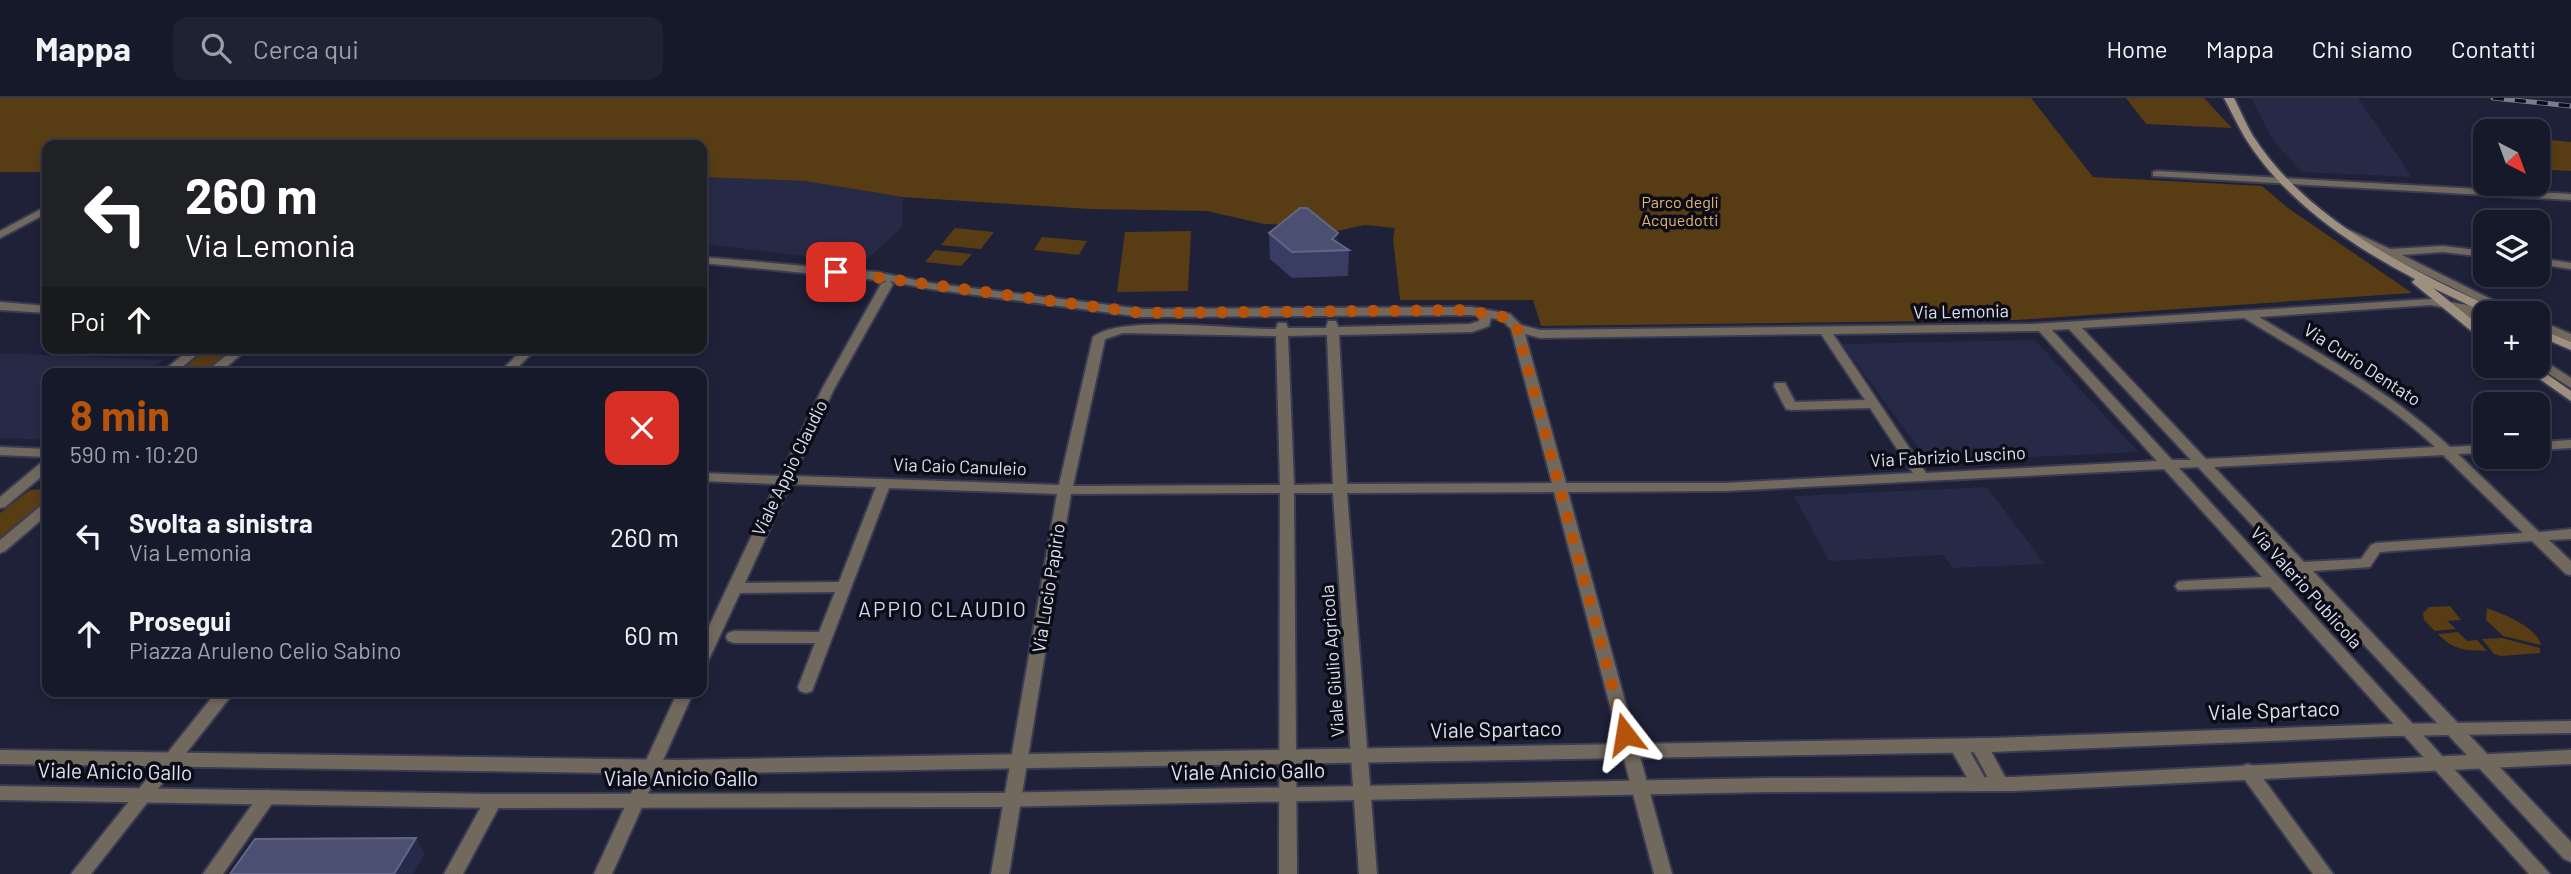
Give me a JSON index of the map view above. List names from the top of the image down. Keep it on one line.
{"streets":{"street":["Via Lemonia","Via Curio Dentato","Via Fabrizio Luscino","Via Caio Canuleio","Viale Appio Claudio","Via Lucio Papirio","Via Valerio Publicola","Viale Giulio Agricola","Viale Spartaco","Viale Anicio Gallo"]},"crossings":[["Via Lemonia","Via Curio Dentato"],["Via Lemonia","Via Valerio Publicola"],["Via Lemonia","Viale Giulio Agricola"],["Via Curio Dentato","Via Fabrizio Luscino"],["Via Fabrizio Luscino","Via Caio Canuleio"],["Via Fabrizio Luscino","Via Valerio Publicola"],["Via Fabrizio Luscino","Viale Giulio Agricola"],["Via Caio Canuleio","Viale Appio Claudio"],["Via Caio Canuleio","Via Lucio Papirio"],["Via Caio Canuleio","Viale Giulio Agricola"],["Via Lucio Papirio","Viale Anicio Gallo"],["Via Valerio Publicola","Viale Spartaco"],["Viale Giulio Agricola","Viale Spartaco"],["Viale Giulio Agricola","Viale Anicio Gallo"],["Viale Spartaco","Viale Anicio Gallo"]],"districts":["APPIO CLAUDIO"],"parks":["Parco degli Acquedotti"],"north":"bottom right","page":{"header":"Mappa","search":"Cerca qui","nav":["Home","Mappa","Chi siamo","Contatti"],"map_buttons":["+","−"],"turn":["260 m","Via Lemonia"],"then":"Poi","heading":["8 min","590 m · 10:20"],"list":[{"name":"Svolta a sinistra","note":"Via Lemonia","value":"260 m"},{"name":"Prosegui","note":"Piazza Aruleno Celio Sabino","value":"60 m"}]}}
